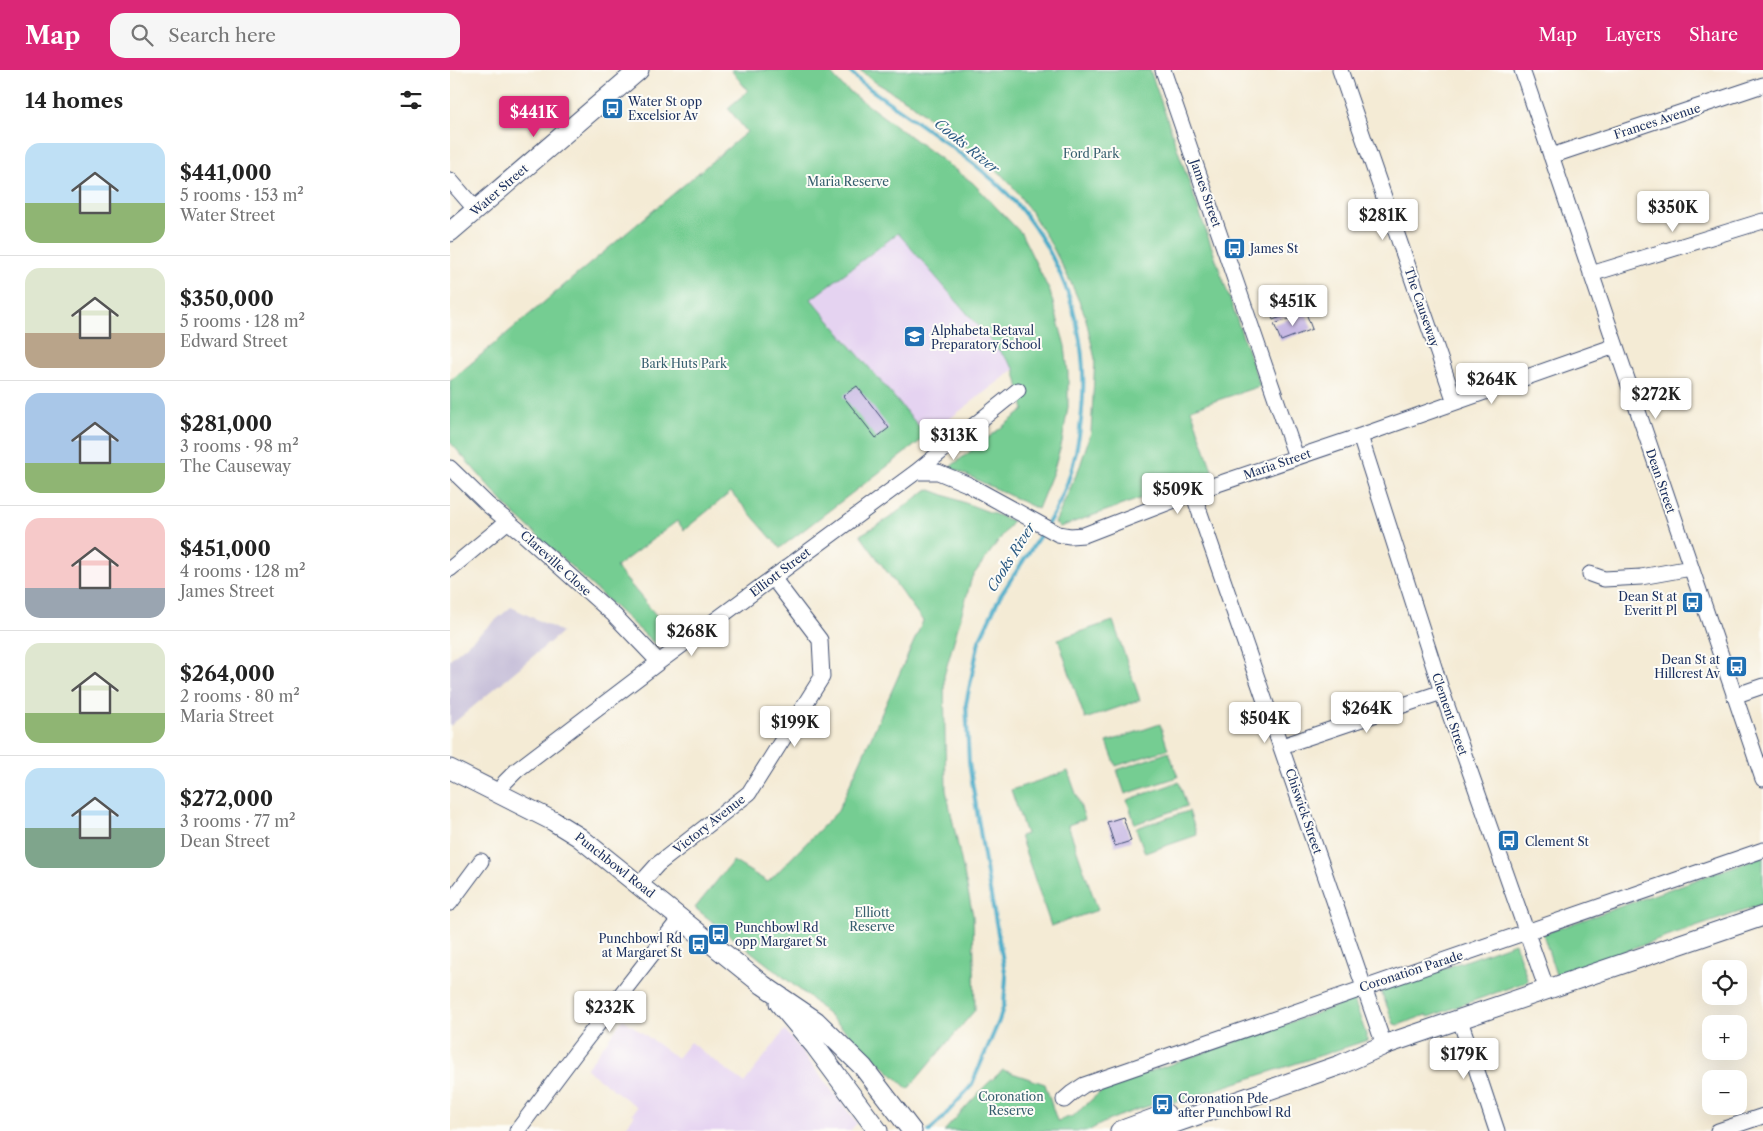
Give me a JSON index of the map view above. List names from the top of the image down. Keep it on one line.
{"streets":{"main road":["Water Street","Punchbowl Road"],"street":["Frances Avenue","James Street","The Causeway","Maria Street","Dean Street","Clareville Close","Elliott Street","Clement Street","Chiswick Street","Victory Avenue","Coronation Parade"]},"crossings":[["Frances Avenue","Dean Street"],["James Street","Maria Street"],["The Causeway","Maria Street"],["Maria Street","Dean Street"],["Maria Street","Elliott Street"],["Maria Street","Clement Street"],["Maria Street","Chiswick Street"],["Clareville Close","Elliott Street"],["Elliott Street","Victory Avenue"],["Elliott Street","Punchbowl Road"],["Clement Street","Coronation Parade"],["Chiswick Street","Coronation Parade"],["Victory Avenue","Punchbowl Road"]],"water":["Cooks River"],"parks":["Ford Park","Maria Reserve","Bark Huts Park","Elliott Reserve","Coronation Reserve"],"places":{"bus stop":["Water St opp Excelsior Av","James St","Dean St at Everitt Pl","Dean St at Hillcrest Av","Clement St","Punchbowl Rd opp Margaret St","Punchbowl Rd at Margaret St","Coronation Pde after Punchbowl Rd"],"school or university":["Alphabeta Retaval Preparatory School"]},"page":{"header":"Map","search":"Search here","nav":["Map","Layers","Share"],"heading":"14 homes","price":["$441K","$350K","$281K","$451K","$264K","$272K","$313K","$509K","$268K","$264K","$504K","$199K","$232K","$179K"],"list":[{"name":"$441,000","note":"5 rooms · 153 m² · Water Street"},{"name":"$350,000","note":"5 rooms · 128 m² · Edward Street"},{"name":"$281,000","note":"3 rooms · 98 m² · The Causeway"},{"name":"$451,000","note":"4 rooms · 128 m² · James Street"},{"name":"$264,000","note":"2 rooms · 80 m² · Maria Street"},{"name":"$272,000","note":"3 rooms · 77 m² · Dean Street"}],"map_buttons":["+","−"]}}
